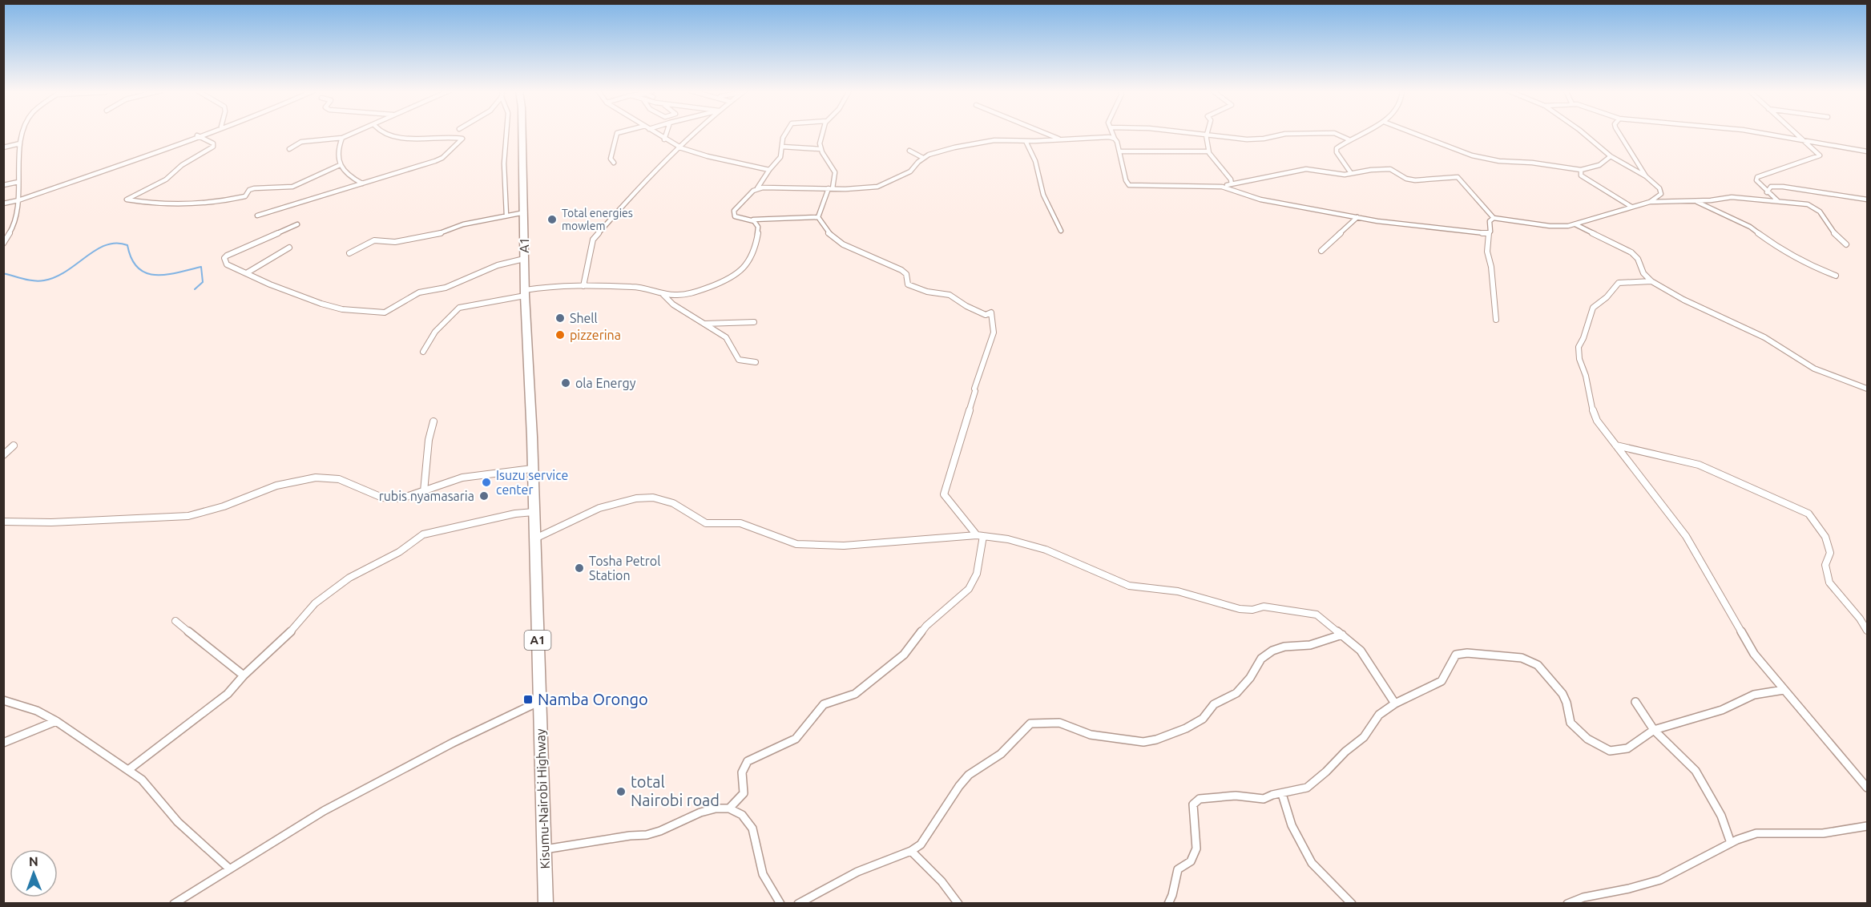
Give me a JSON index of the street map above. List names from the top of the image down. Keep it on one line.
{"streets":{"highway":["A1","Kisumu-Nairobi Highway"]},"crossings":[["A1","Kisumu-Nairobi Highway"]],"places":{"other":["Total energies mowlem","Shell","pizzerina","ola Energy","Isuzu service center","rubis nyamasaria","Tosha Petrol Station","total Nairobi road"],"transit":["Namba Orongo"]},"north":"top"}
